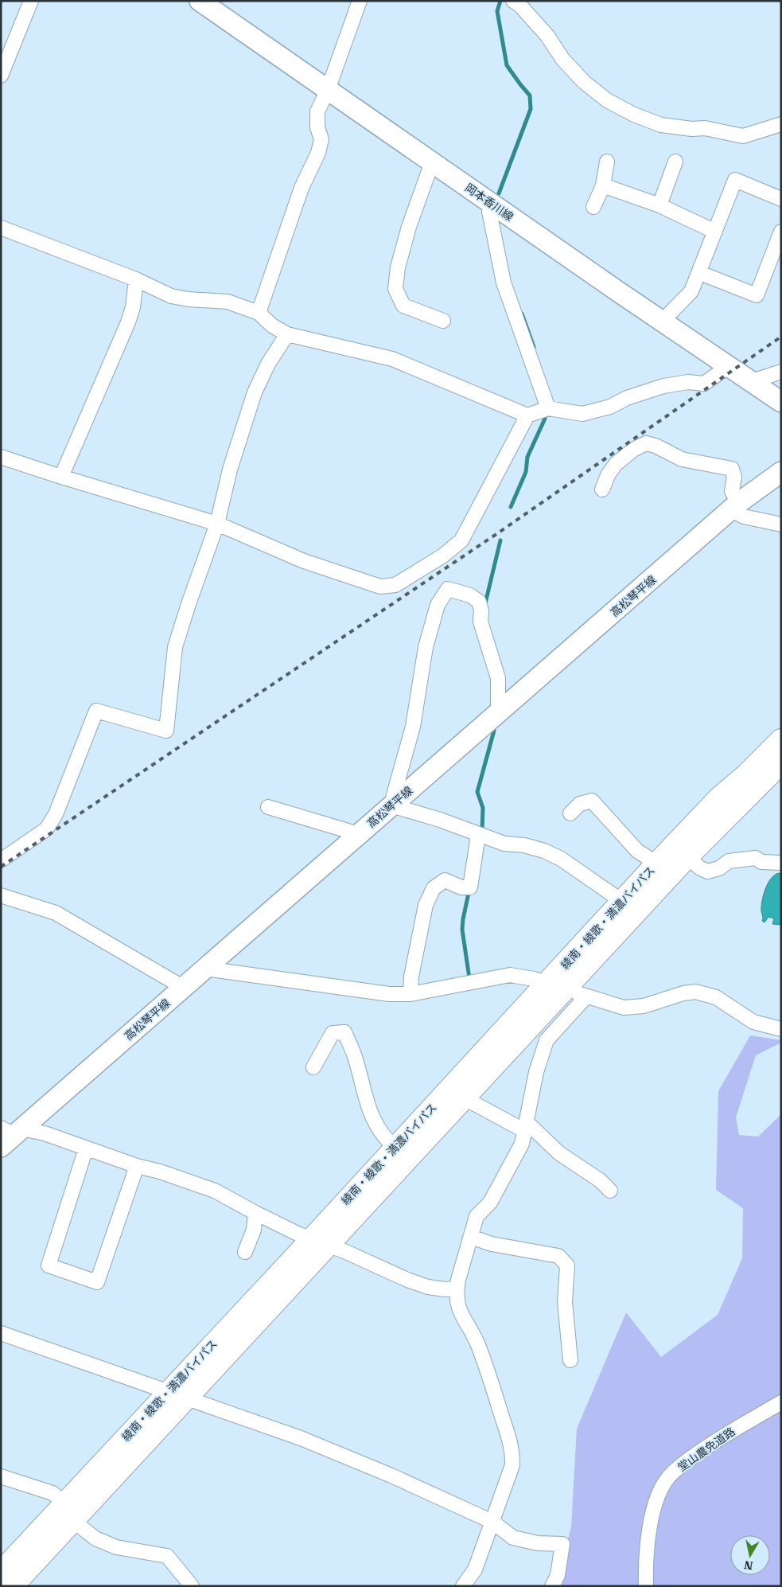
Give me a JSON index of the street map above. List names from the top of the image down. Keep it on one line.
{"streets":{"highway":["綾南・綾歌・満濃バイパス"],"main road":["岡本香川線","高松琴平線"],"street":["堂山農免道路"]},"north":"bottom"}
